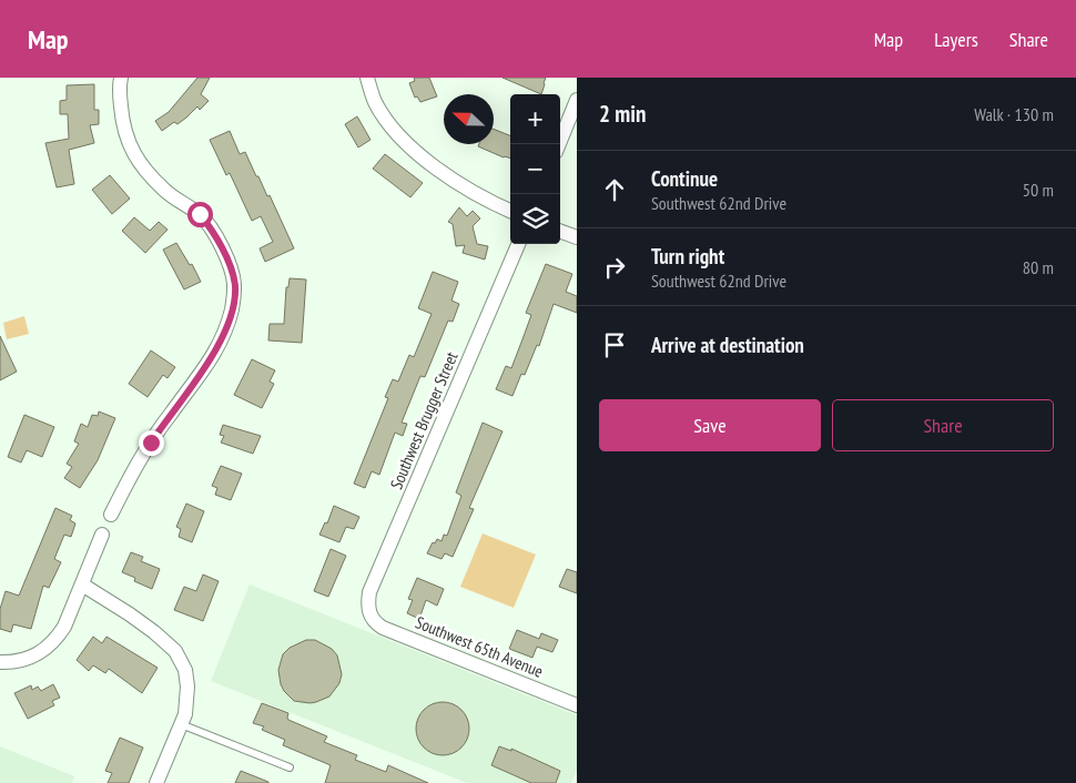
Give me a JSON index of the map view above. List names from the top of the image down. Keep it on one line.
{"streets":{"street":["Southwest Brugger Street","Southwest 65th Avenue"]},"crossings":[["Southwest Brugger Street","Southwest 65th Avenue"]],"north":"left","page":{"header":"Map","nav":["Map","Layers","Share"],"heading":["2 min","Walk · 130 m"],"map_buttons":["+","−"],"list":[["Continue","Southwest 62nd Drive","50 m"],["Turn right","Southwest 62nd Drive","80 m"],"Arrive at destination"],"buttons":["Save","Share"]}}
